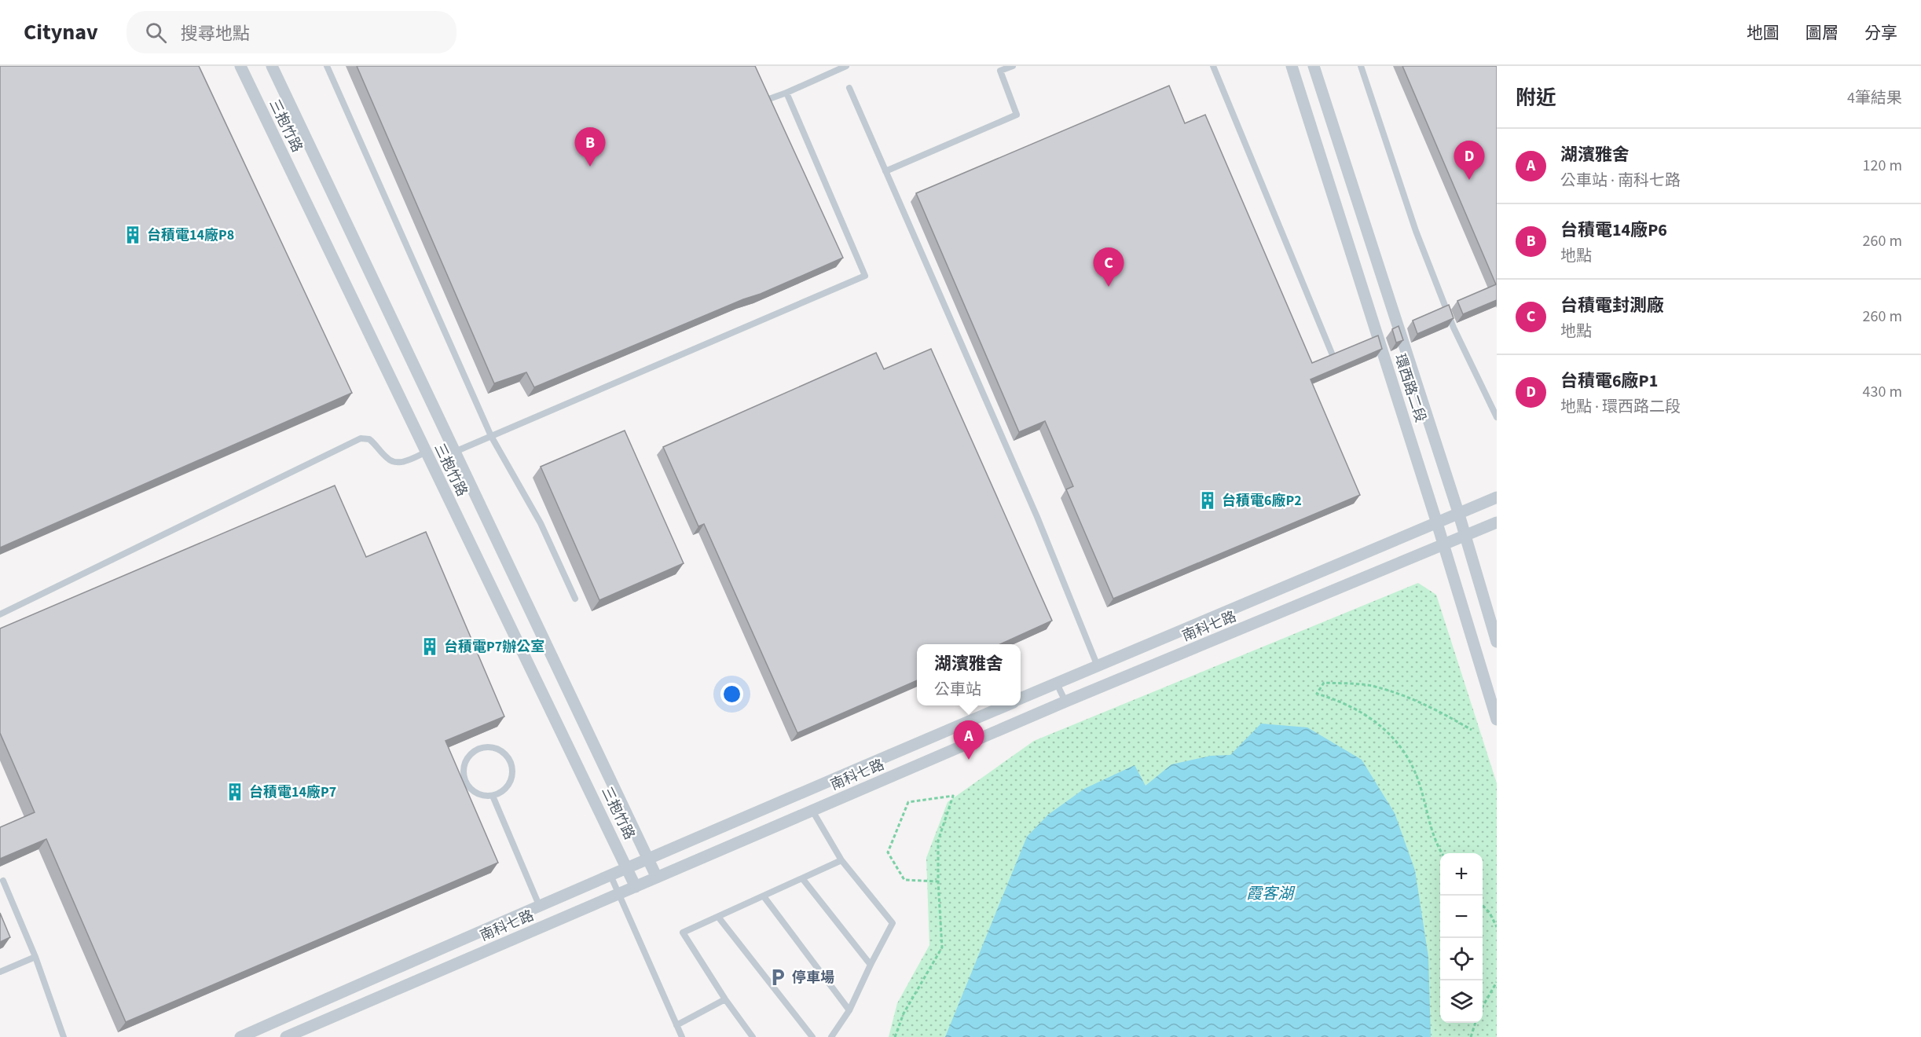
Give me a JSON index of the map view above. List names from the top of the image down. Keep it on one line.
{"streets":{"street":["三抱竹路","環西路二段","南科七路"]},"crossings":[["三抱竹路","南科七路"],["環西路二段","南科七路"]],"water":["霞客湖"],"places":{"building":["台積電14廠P8","台積電6廠P2","台積電P7辦公室","台積電14廠P7"],"parking":["停車場"]},"page":{"header":"Citynav","search":"搜尋地點","nav":["地圖","圖層","分享"],"heading":["附近","4筆結果"],"pins":["B","D","C","A"],"list":[{"mark":"A","name":"湖濱雅舍","note":"公車站 · 南科七路","value":"120 m"},{"mark":"B","name":"台積電14廠P6","note":"地點","value":"260 m"},{"mark":"C","name":"台積電封測廠","note":"地點","value":"260 m"},{"mark":"D","name":"台積電6廠P1","note":"地點 · 環西路二段","value":"430 m"}],"popup":["湖濱雅舍","公車站"],"map_buttons":["+","−"]}}
